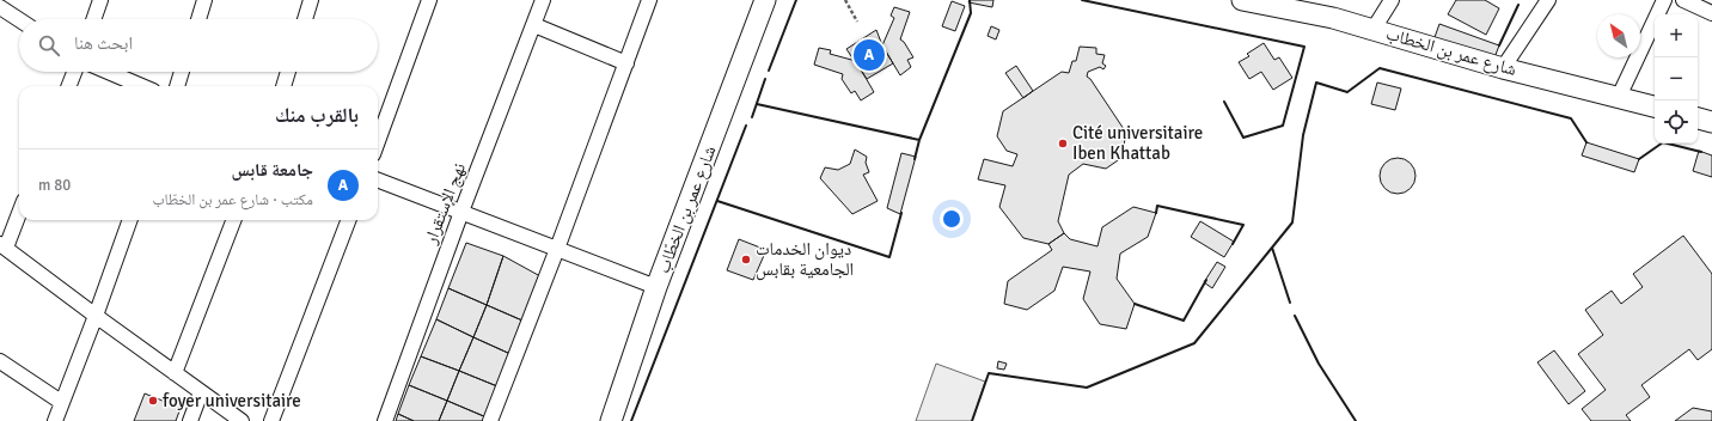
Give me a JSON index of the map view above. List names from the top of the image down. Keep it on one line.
{"streets":{"street":["شارع عمر بن الخطاب","نهج الإستقرار","شارع عمر بن الخطّاب"]},"places":["Cité universitaire Iben Khattab","ديوان الخدمات الجامعية بقابس","foyer universitaire"],"north":"top left","page":{"map_buttons":["+","−"],"search":"ابحث هنا","pins":"A","heading":"بالقرب منك","list":[{"mark":"A","name":"جامعة قابس","note":"مكتب · شارع عمر بن الخطّاب","value":"80 m"}]}}
